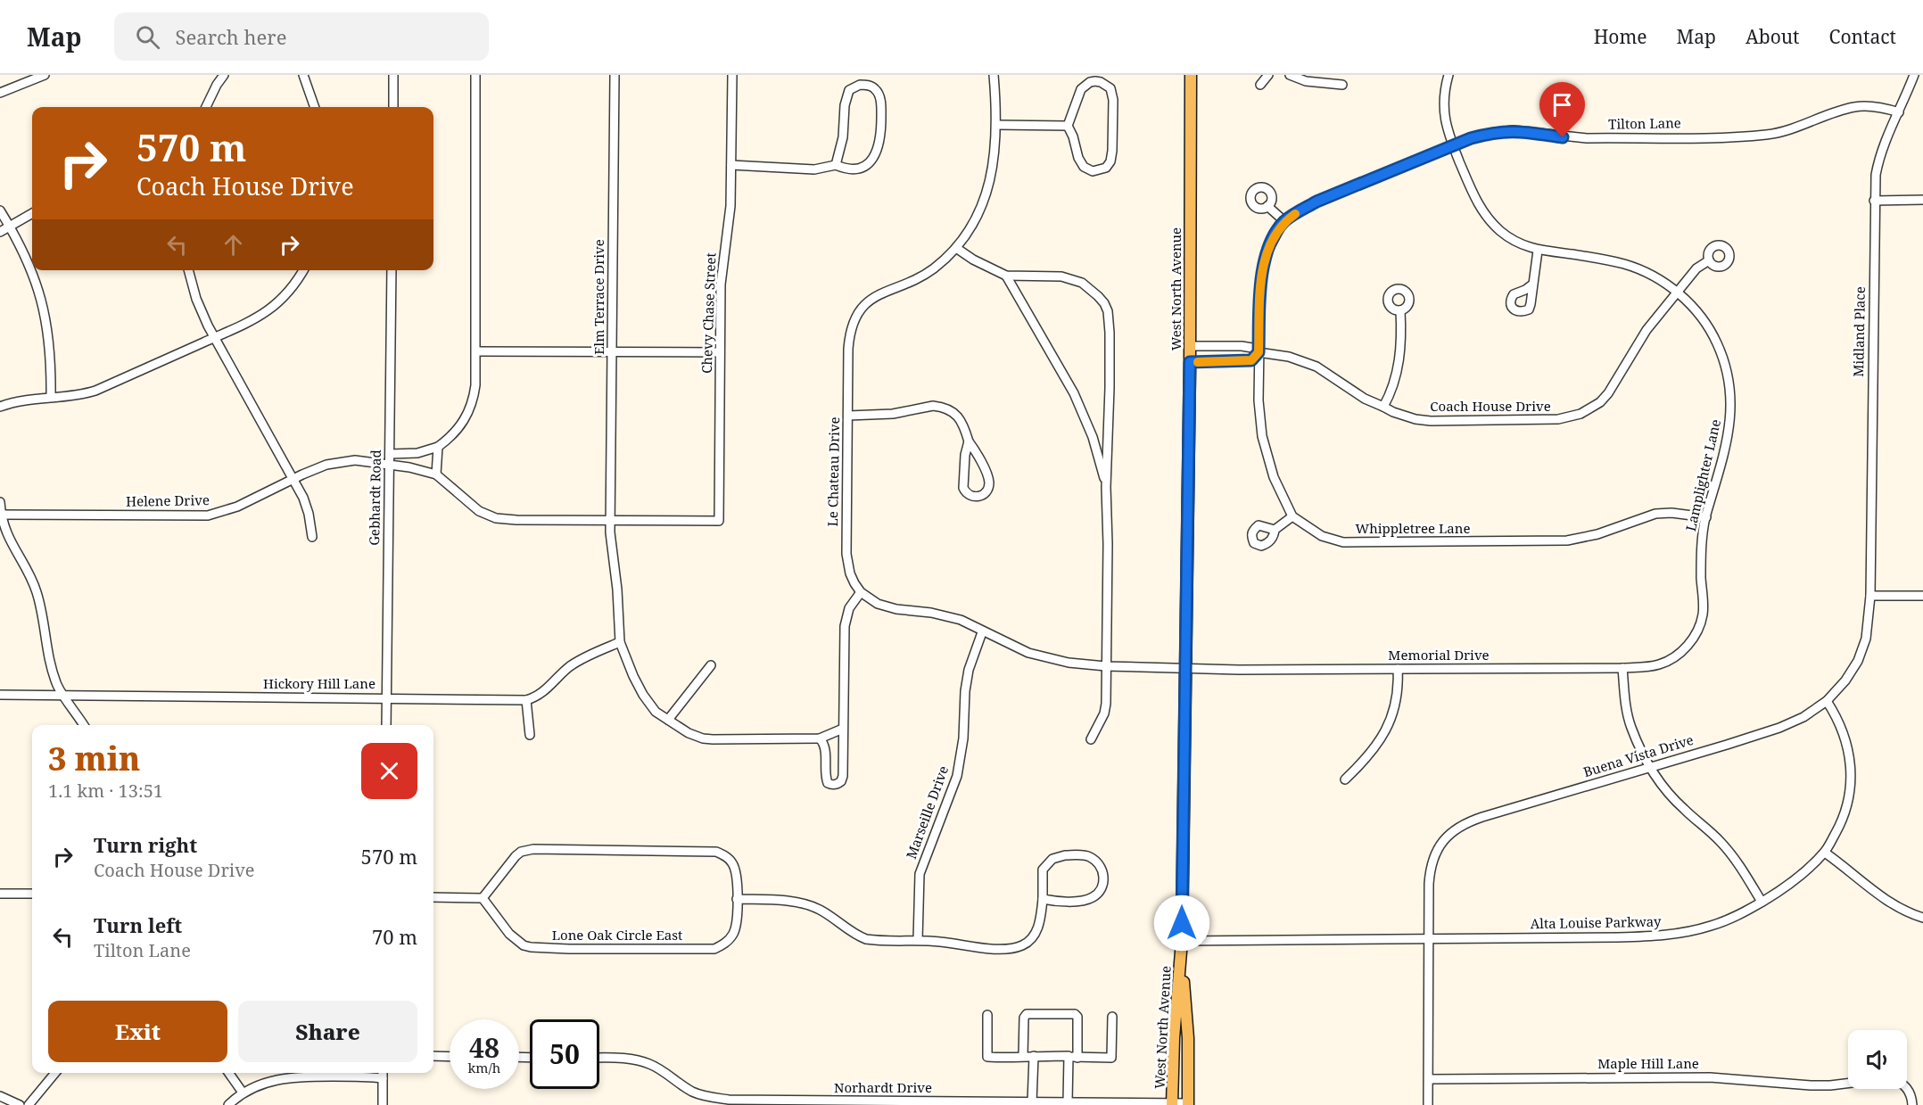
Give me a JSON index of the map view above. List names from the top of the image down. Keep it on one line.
{"streets":{"main road":["West North Avenue"],"street":["Tilton Lane","Elm Terrace Drive","Chevy Chase Street","Midland Place","Coach House Drive","Le Chateau Drive","Lamplighter Lane","Gebhardt Road","Helene Drive","Whippletree Lane","Memorial Drive","Hickory Hill Lane","Buena Vista Drive","Marseille Drive","Alta Louise Parkway","Lone Oak Circle East","Maple Hill Lane","Norhardt Drive"]},"crossings":[["Tilton Lane","Midland Place"],["Tilton Lane","Coach House Drive"],["Tilton Lane","Lamplighter Lane"],["West North Avenue","Coach House Drive"],["West North Avenue","Memorial Drive"],["West North Avenue","Alta Louise Parkway"],["West North Avenue","Norhardt Drive"],["Elm Terrace Drive","Chevy Chase Street"],["Midland Place","Buena Vista Drive"],["Coach House Drive","Lamplighter Lane"],["Lamplighter Lane","Whippletree Lane"],["Lamplighter Lane","Memorial Drive"],["Gebhardt Road","Helene Drive"],["Gebhardt Road","Hickory Hill Lane"],["Buena Vista Drive","Alta Louise Parkway"],["Buena Vista Drive","Maple Hill Lane"]],"page":{"header":"Map","search":"Search here","nav":["Home","Map","About","Contact"],"turn":["570 m","Coach House Drive"],"heading":["3 min","1.1 km · 13:51"],"list":[{"name":"Turn right","note":"Coach House Drive","value":"570 m"},{"name":"Turn left","note":"Tilton Lane","value":"70 m"}],"buttons":["Exit","Share"],"speed":"48 km/h","limit":"50"}}
